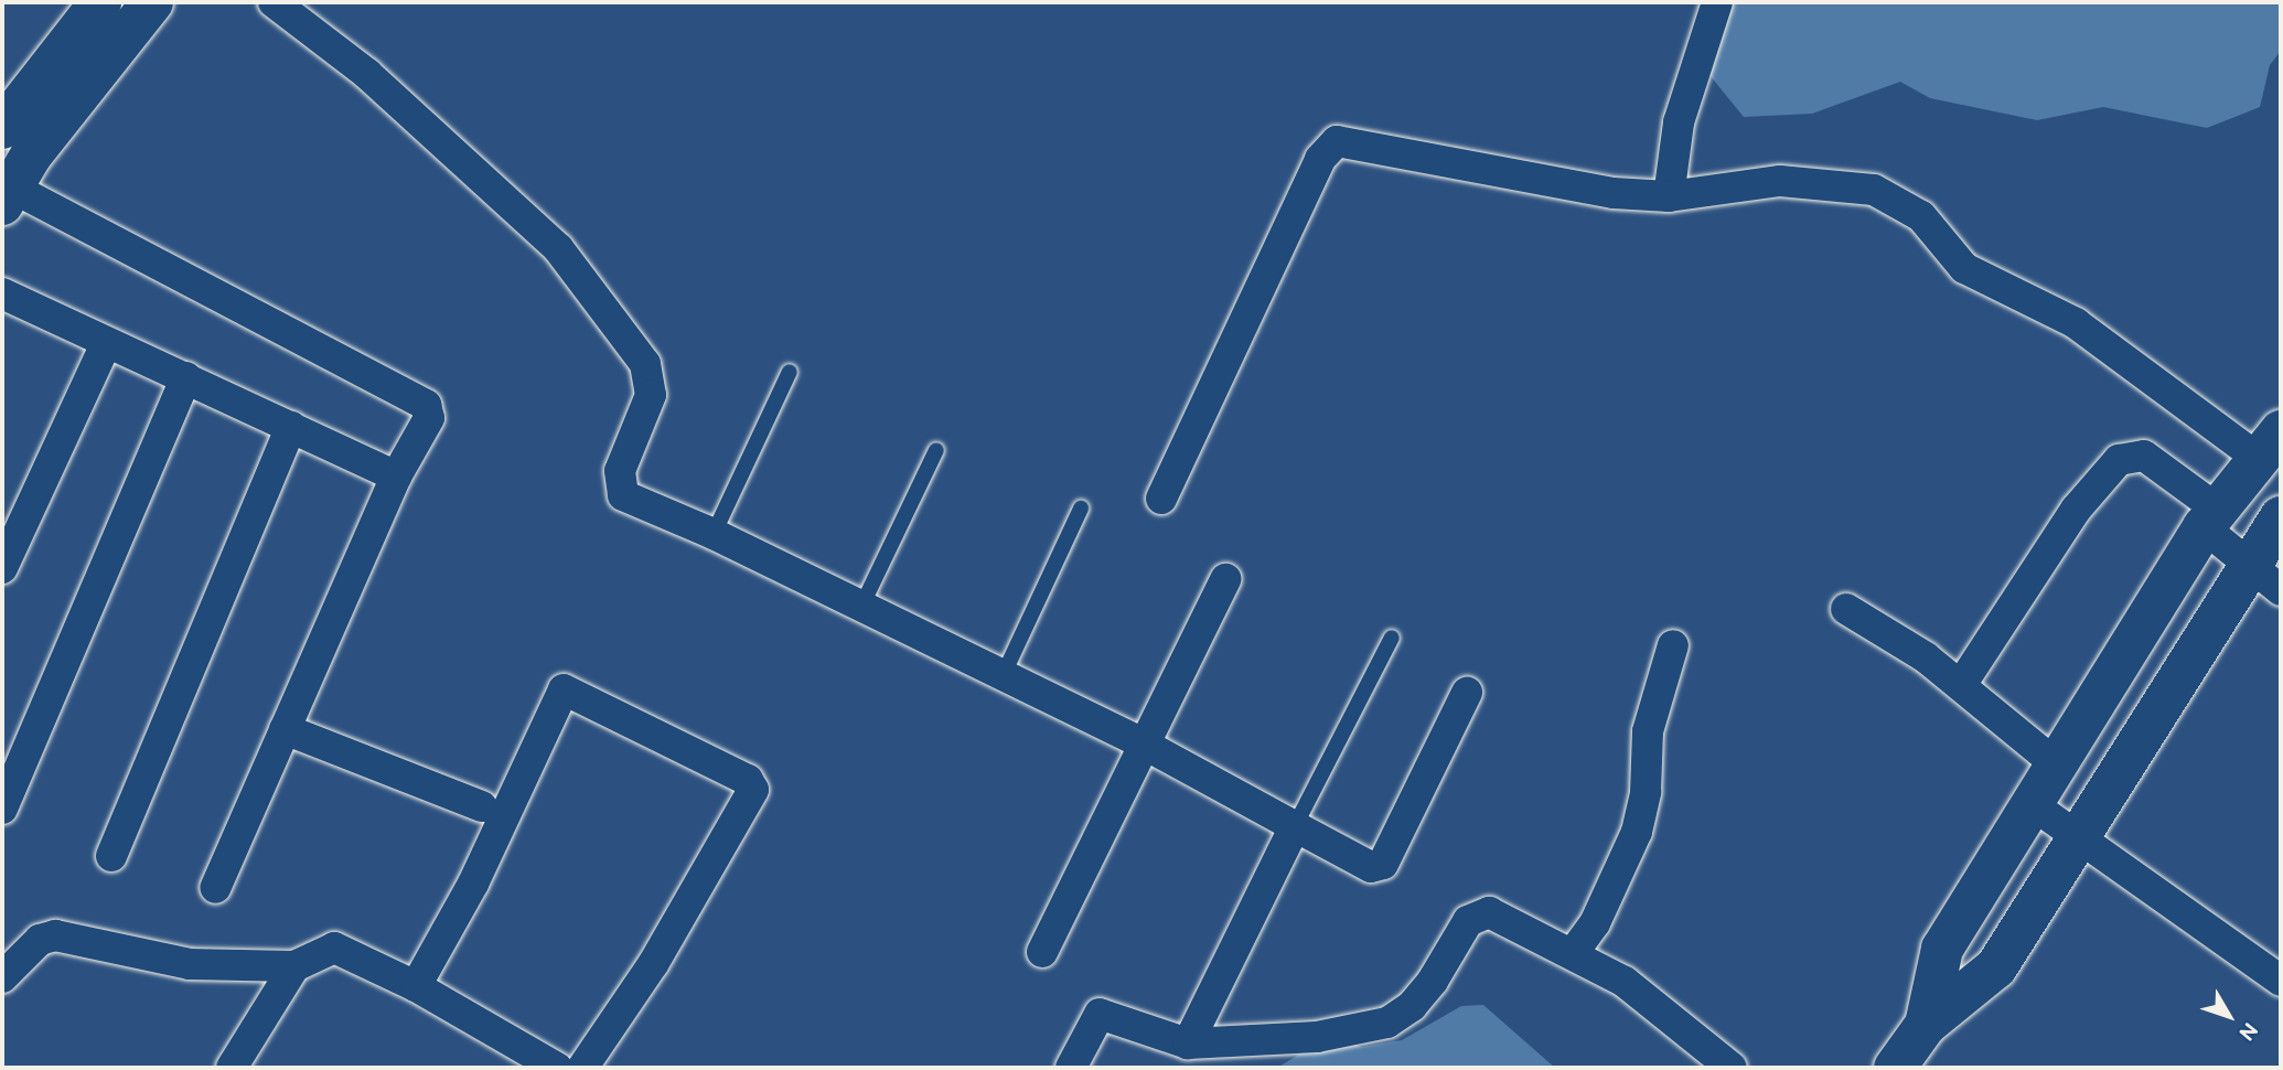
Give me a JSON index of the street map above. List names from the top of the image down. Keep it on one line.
{"north":"bottom right"}
